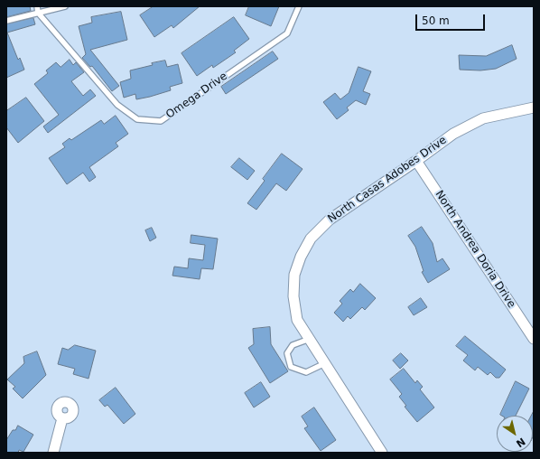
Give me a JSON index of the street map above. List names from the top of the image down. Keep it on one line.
{"streets":{"street":["North Casas Adobes Drive","North Andrea Doria Drive"],"lane":["Omega Drive"]},"crossings":[["North Casas Adobes Drive","North Andrea Doria Drive"]],"scale_bar":"50 m","north":"bottom right"}
